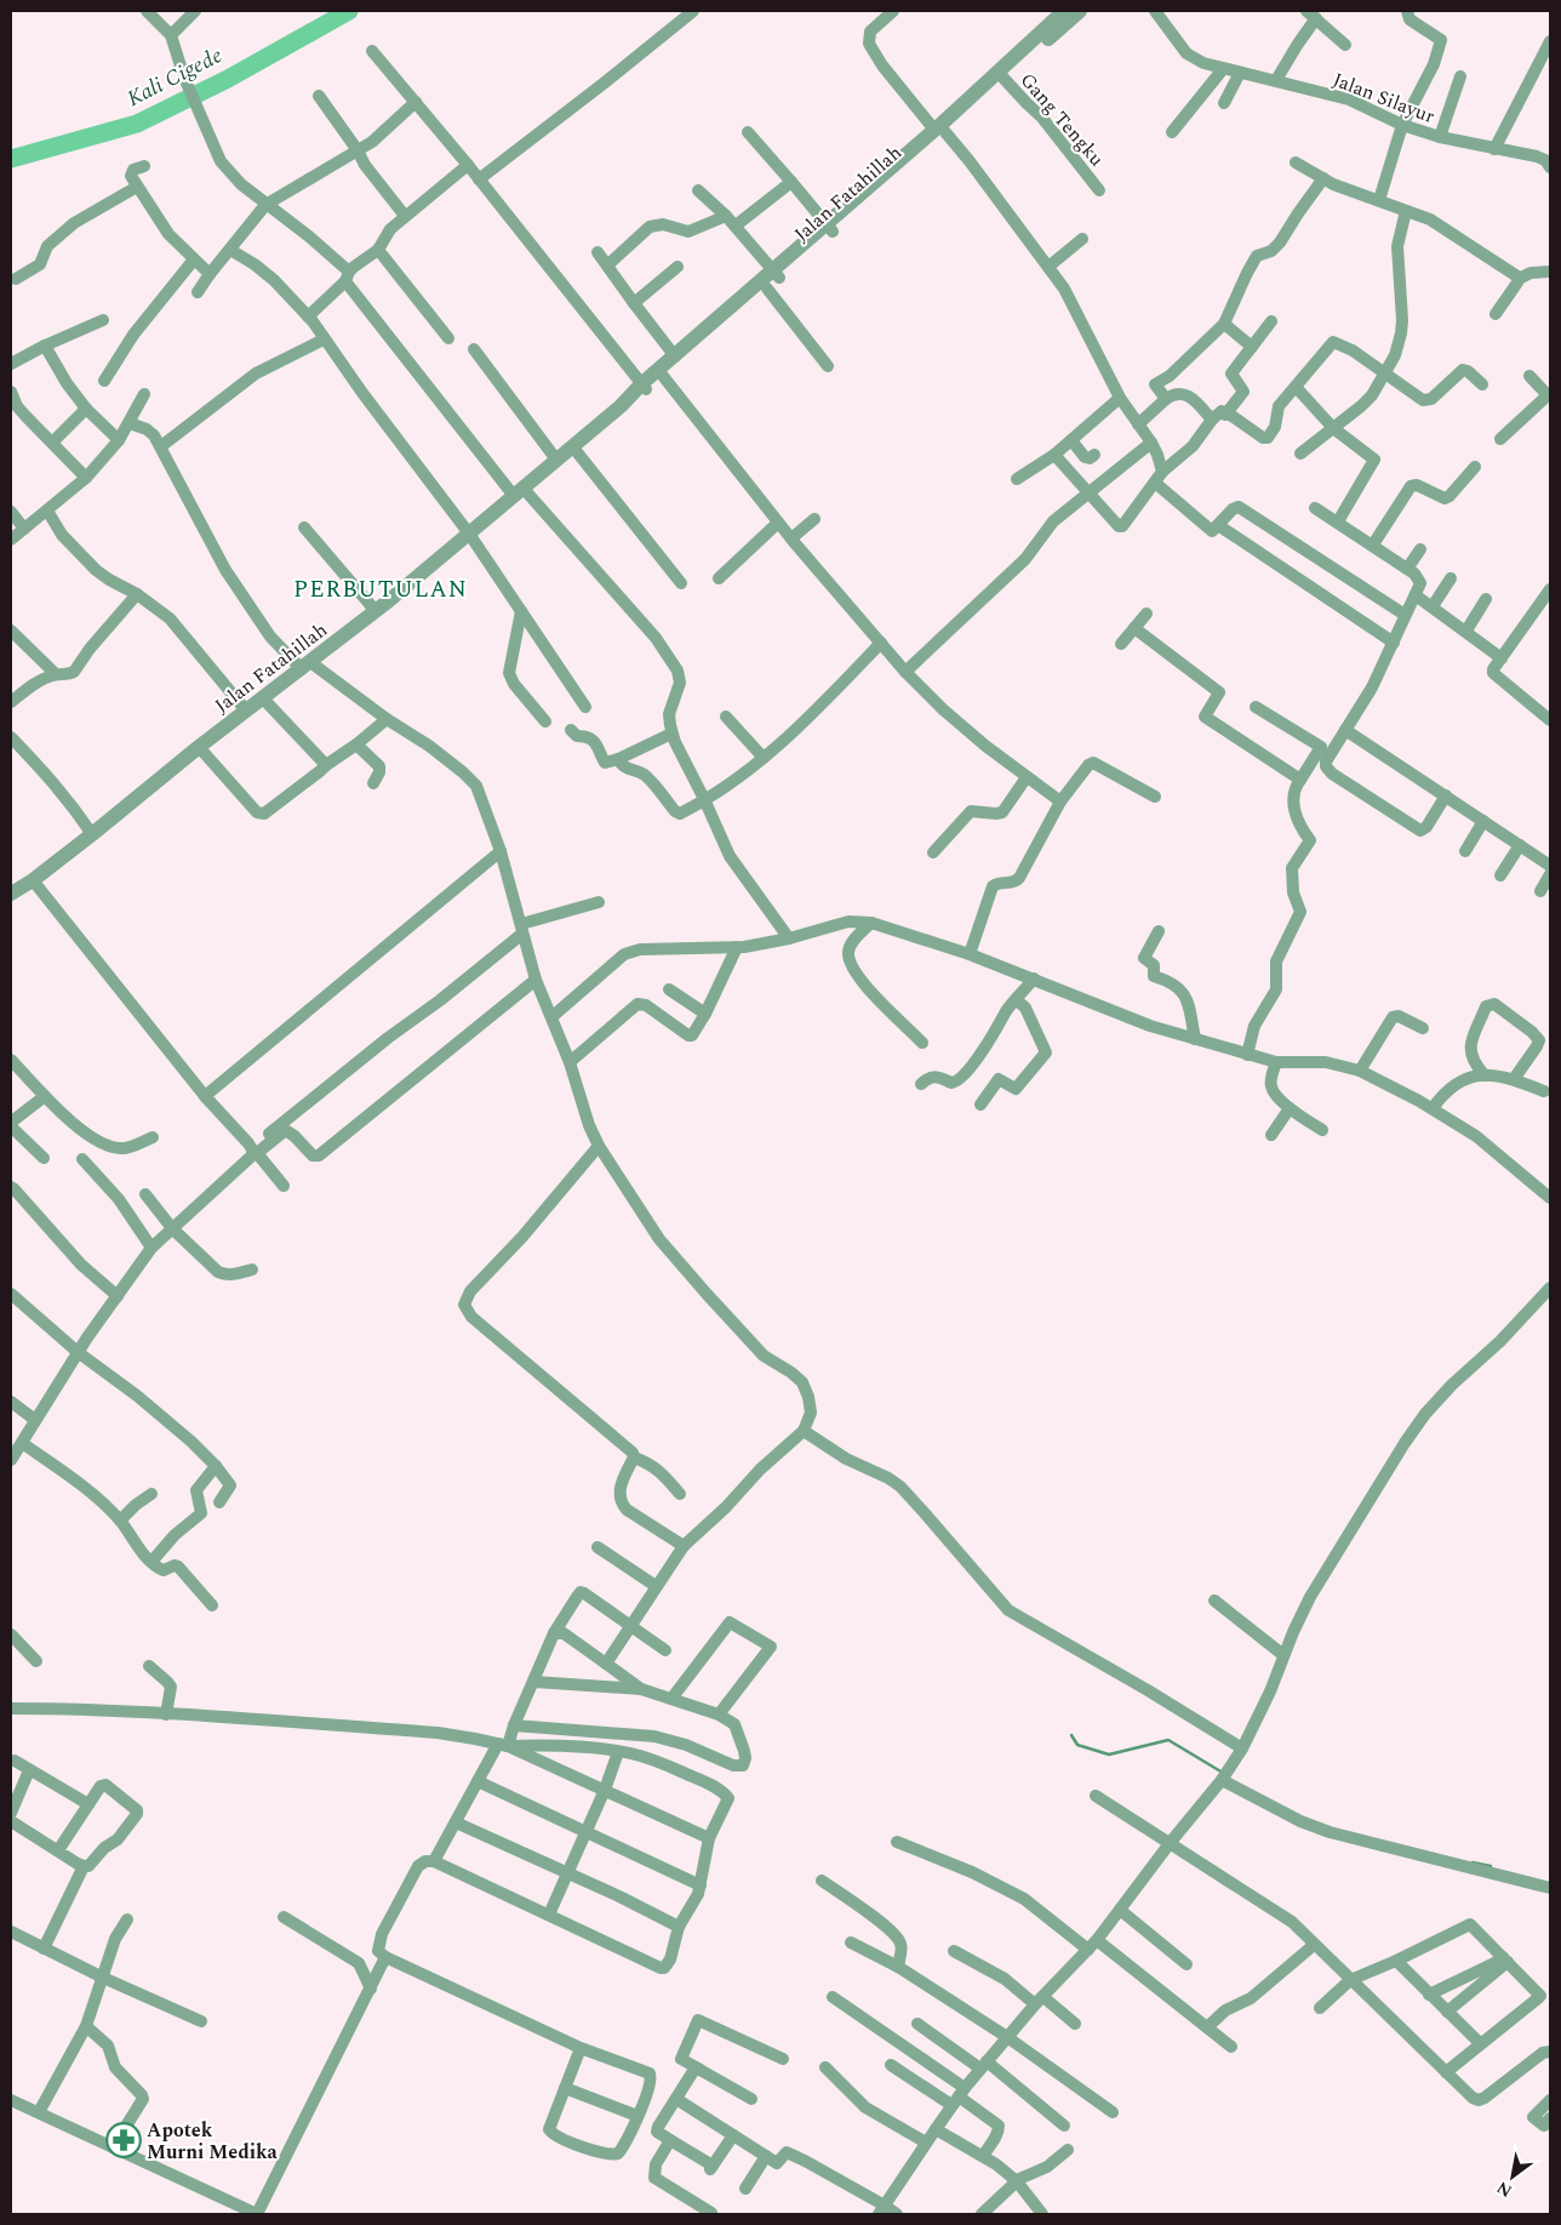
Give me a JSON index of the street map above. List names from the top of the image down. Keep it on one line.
{"streets":{"street":["Jalan Silayur","Gang Tengku","Jalan Fatahillah"]},"crossings":[["Gang Tengku","Jalan Fatahillah"]],"districts":["PERBUTULAN"],"water":["Kali Cigede"],"places":{"pharmacy":["Apotek Murni Medika"]},"north":"bottom left"}
